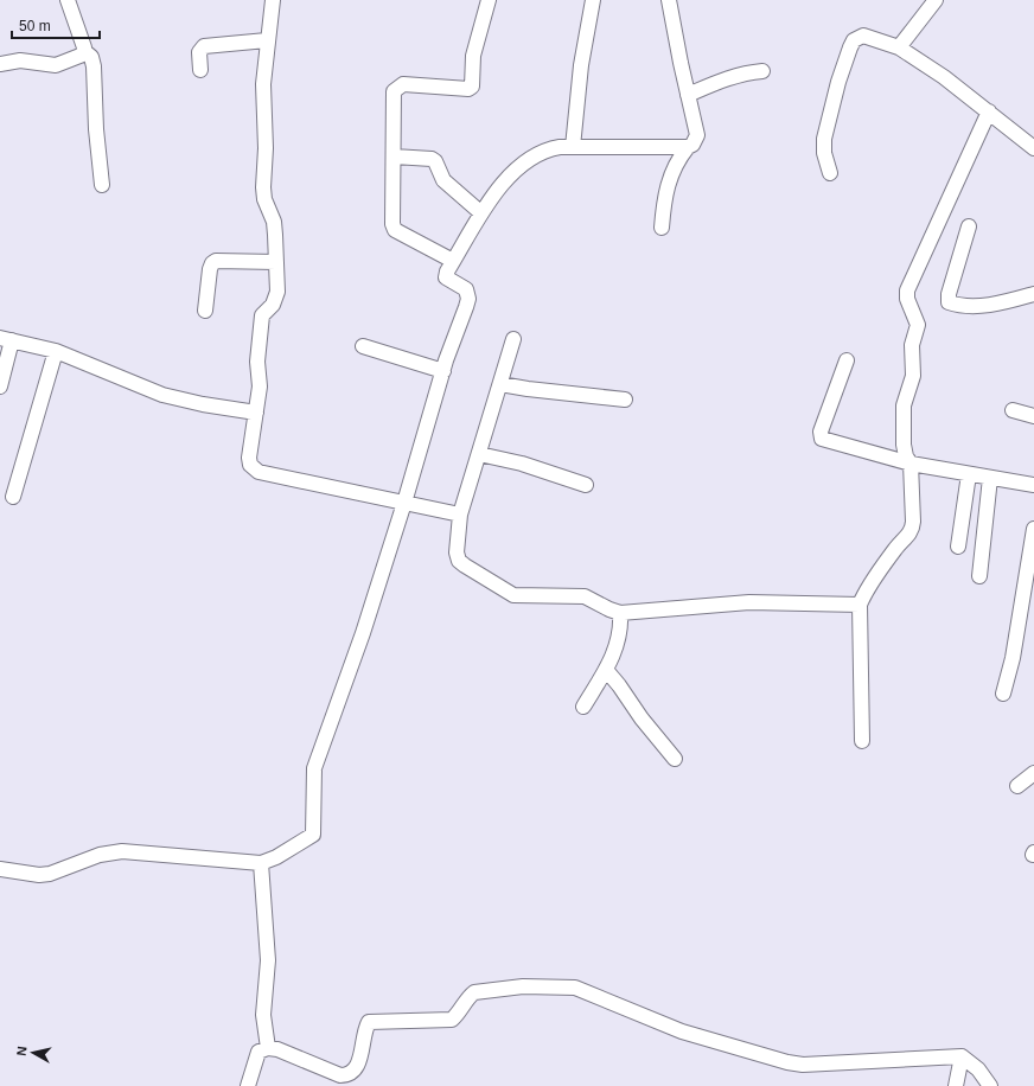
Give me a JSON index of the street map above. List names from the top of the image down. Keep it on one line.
{"scale_bar":"50 m","north":"left"}
